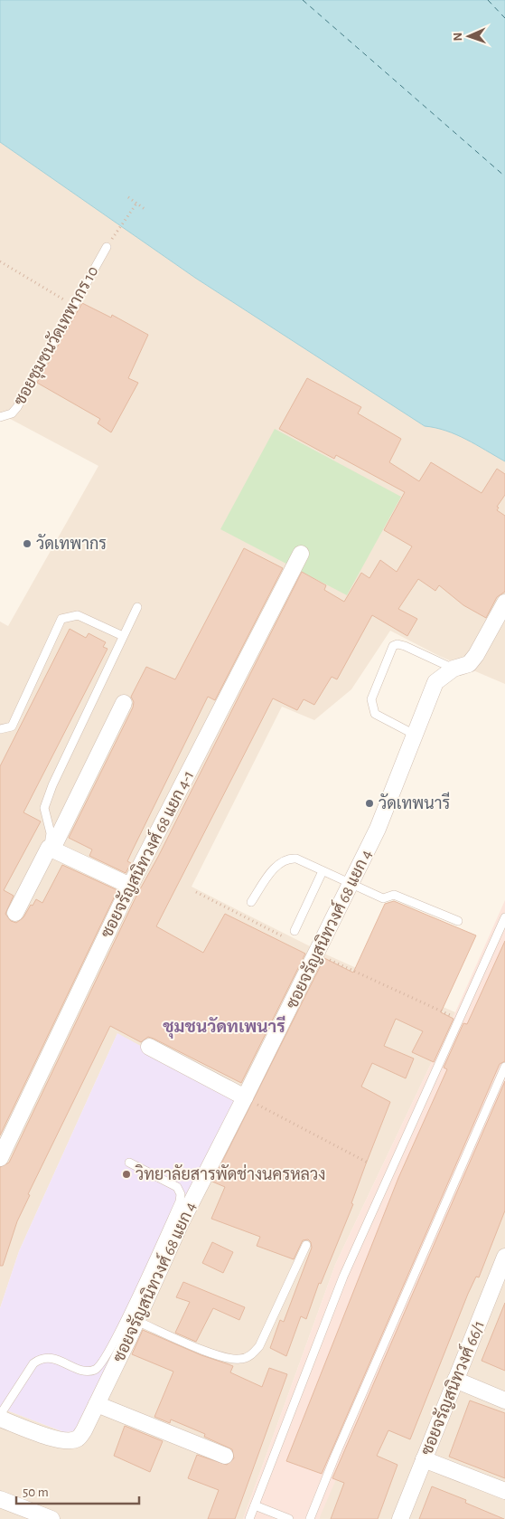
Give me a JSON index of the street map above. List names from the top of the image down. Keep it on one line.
{"streets":{"street":["ซอยจรัญสนิทวงศ์ 68 แยก 4-1","ซอยจรัญสนิทวงศ์ 68 แยก 4","ซอยจรัญสนิทวงศ์ 66/1"],"lane":["ซอยชุมชนวัดเทพากร 10"]},"districts":["ชุมชนวัดทเพนารี"],"places":["วัดเทพากร","วัดเทพนารี","วิทยาลัยสารพัดช่างนครหลวง"],"scale_bar":"50 m","north":"left"}
